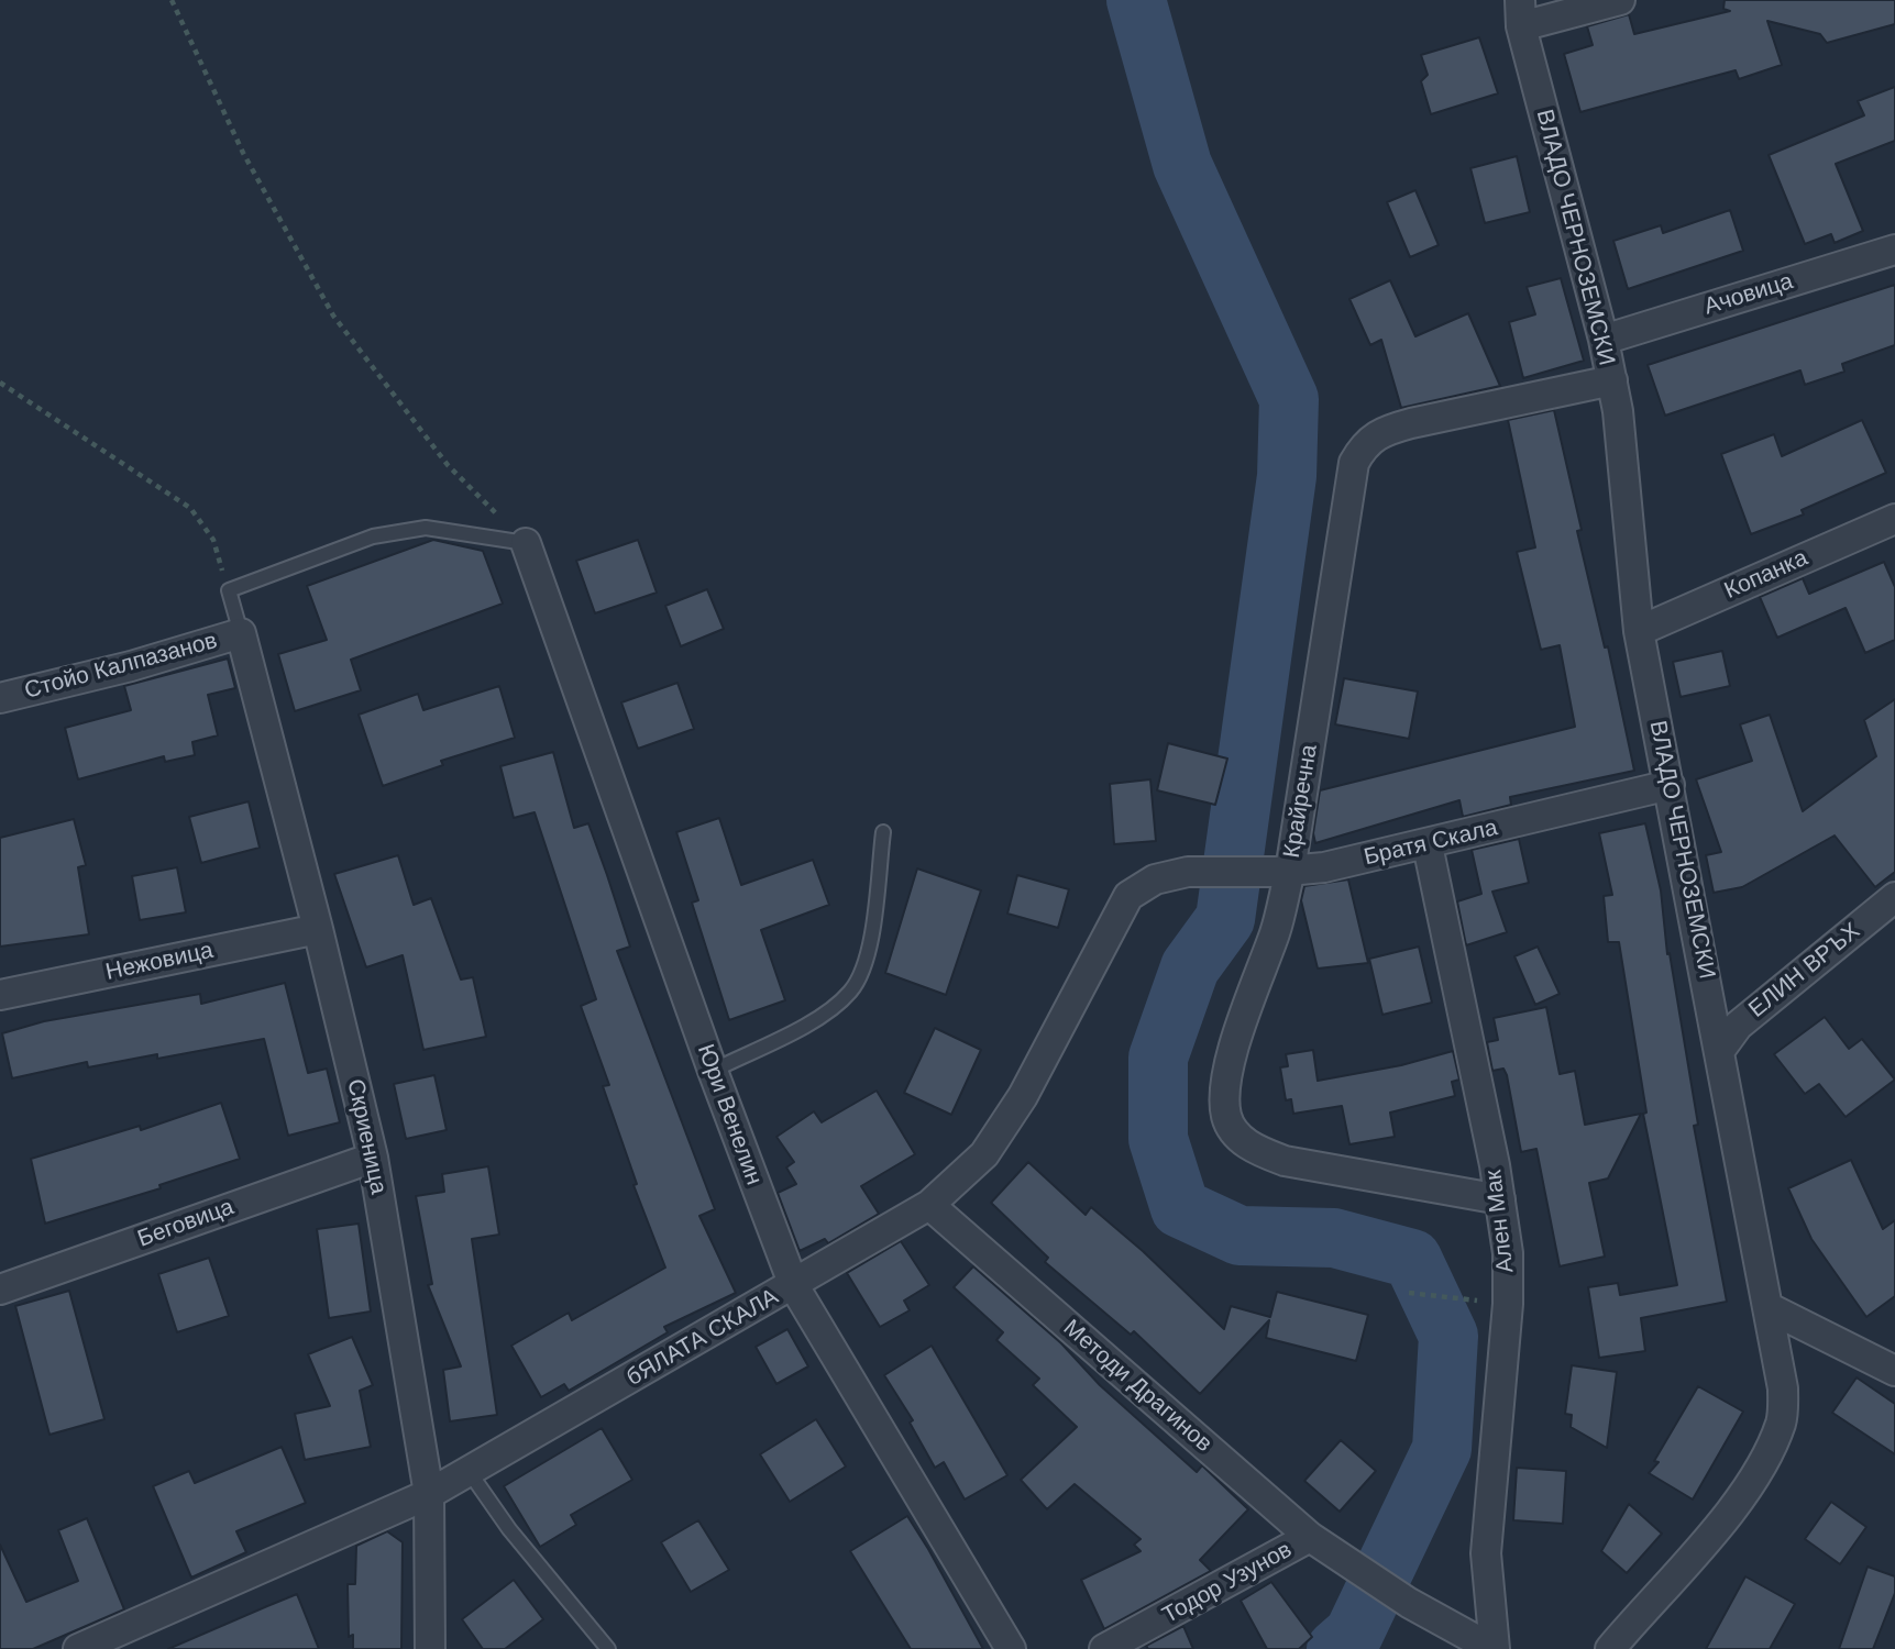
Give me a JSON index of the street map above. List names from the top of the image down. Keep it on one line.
{"streets":{"street":["ВЛАДО ЧЕРНОЗЕМСКИ","Ачовица","Копанка","Стойо Калпазанов","Крайречна","Братя Скала","Нежовица","ЕЛИН ВРЪХ","Юри Венелин","Скриеница","Ален Мак","Беговица","бЯЛАТА СКАЛА","Методи Драгинов","Тодор Узунов"]},"crossings":[["ВЛАДО ЧЕРНОЗЕМСКИ","Ачовица"],["ВЛАДО ЧЕРНОЗЕМСКИ","Копанка"],["ВЛАДО ЧЕРНОЗЕМСКИ","Крайречна"],["ВЛАДО ЧЕРНОЗЕМСКИ","Братя Скала"],["ВЛАДО ЧЕРНОЗЕМСКИ","ЕЛИН ВРЪХ"],["Стойо Калпазанов","Скриеница"],["Крайречна","Братя Скала"],["Крайречна","Ален Мак"],["Братя Скала","Ален Мак"],["Братя Скала","бЯЛАТА СКАЛА"],["Нежовица","Скриеница"],["Юри Венелин","бЯЛАТА СКАЛА"],["Скриеница","Беговица"],["Скриеница","бЯЛАТА СКАЛА"],["Ален Мак","Методи Драгинов"],["бЯЛАТА СКАЛА","Методи Драгинов"],["Методи Драгинов","Тодор Узунов"]]}
